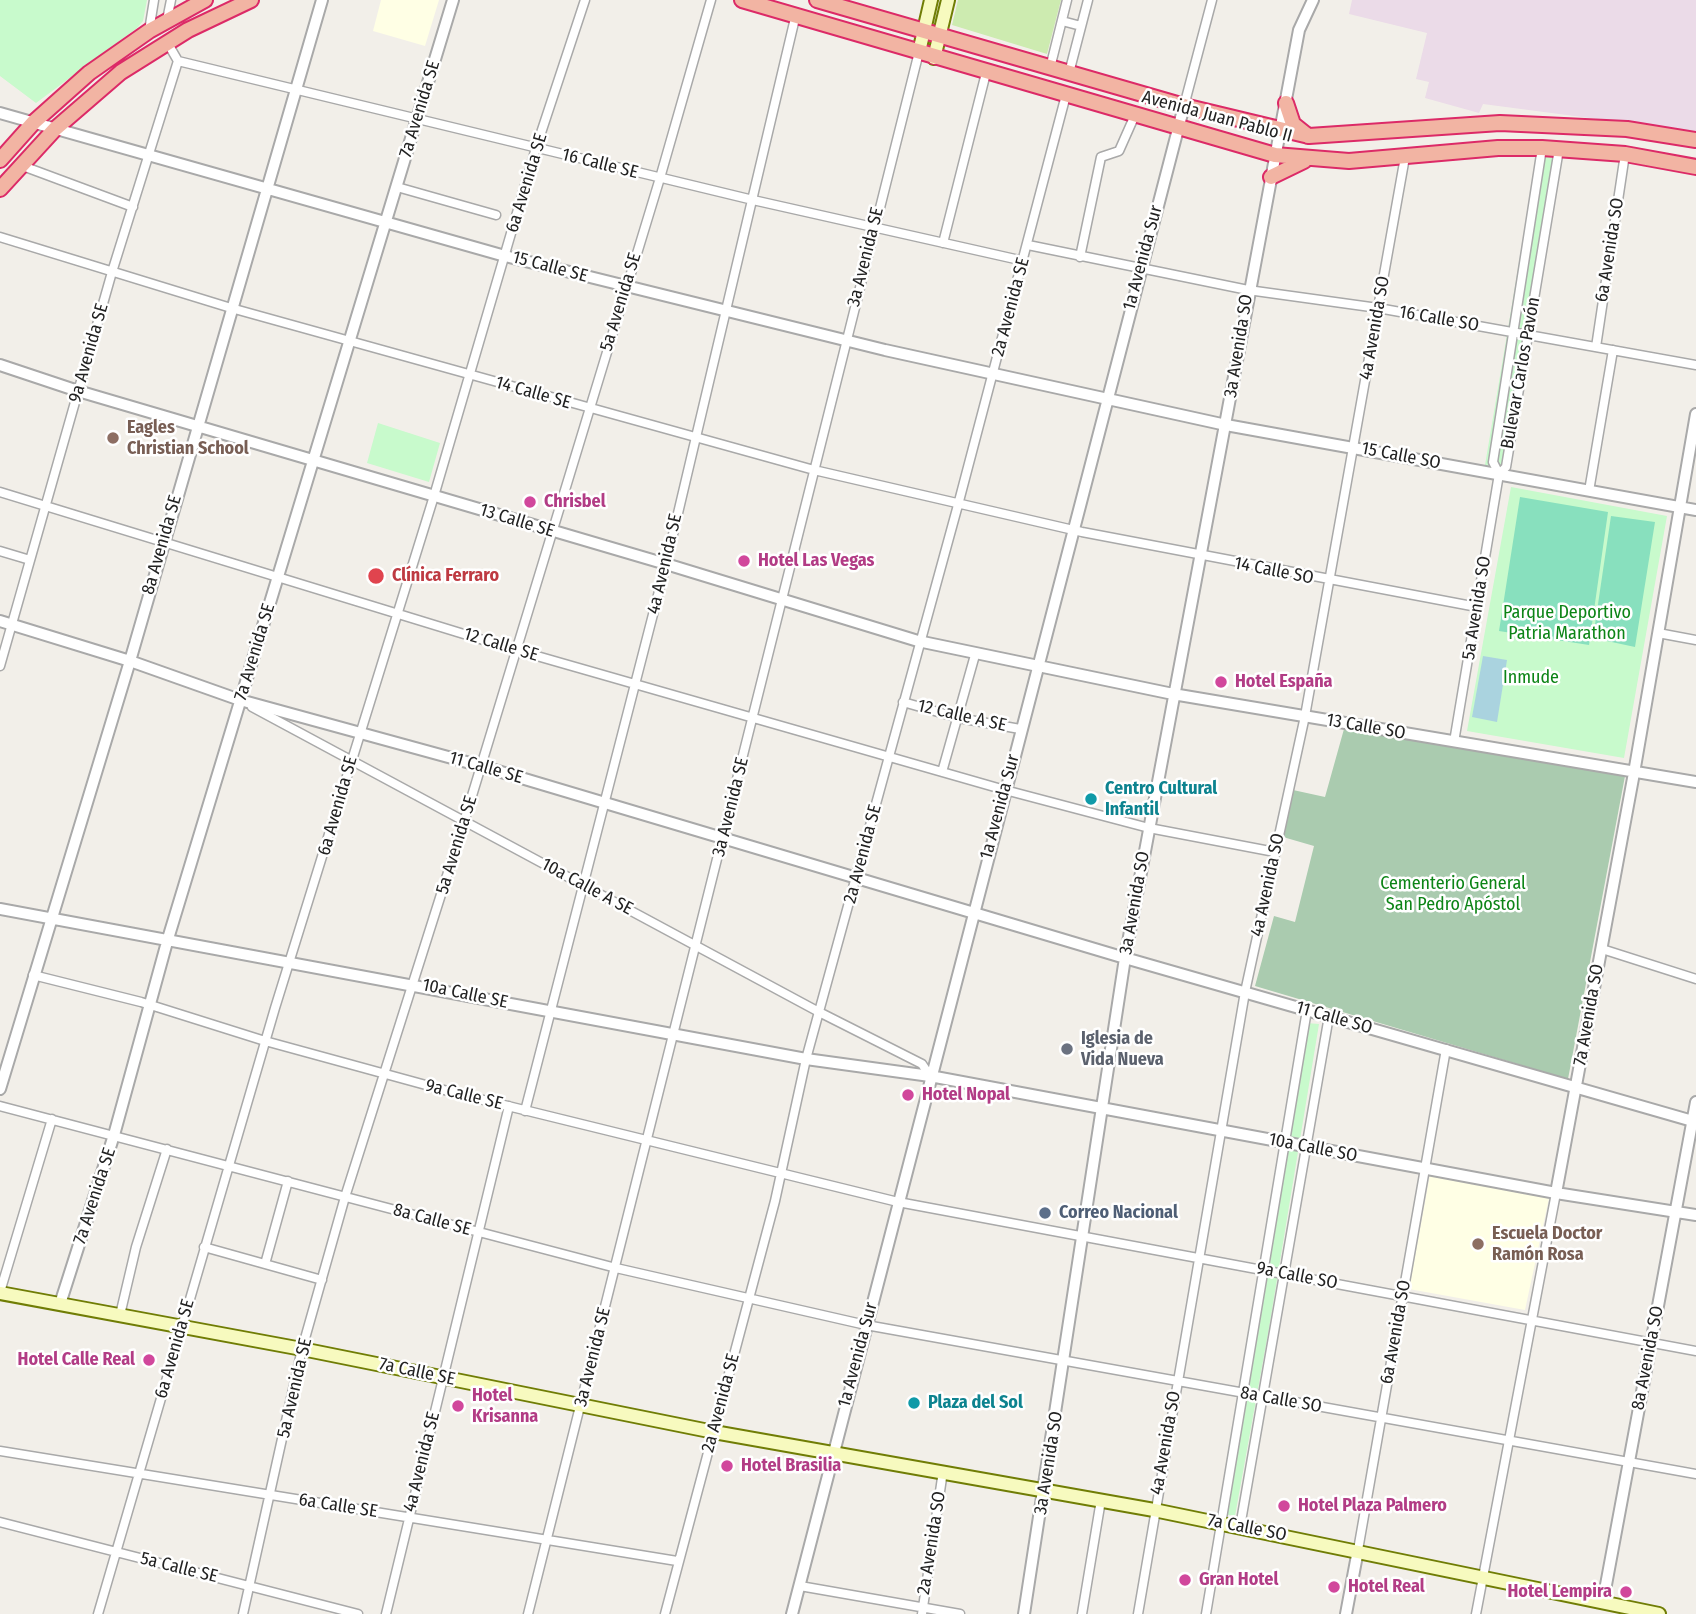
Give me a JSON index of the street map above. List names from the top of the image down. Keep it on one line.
{"streets":{"highway":["Avenida Juan Pablo II"],"main road":["3a Avenida SE","7a Calle SE","7a Calle SO"],"street":["7a Avenida SE","16 Calle SE","6a Avenida SE","6a Avenida SO","1a Avenida Sur","15 Calle SE","5a Avenida SE","2a Avenida SE","16 Calle SO","4a Avenida SO","3a Avenida SO","9a Avenida SE","Bulevar Carlos Pavón","14 Calle SE","15 Calle SO","13 Calle SE","8a Avenida SE","4a Avenida SE","14 Calle SO","5a Avenida SO","12 Calle SE","12 Calle A SE","13 Calle SO","11 Calle SE","10a Calle A SE","10a Calle SE","7a Avenida SO","11 Calle SO","9a Calle SE","10a Calle SO","8a Calle SE","9a Calle SO","8a Avenida SO","8a Calle SO","6a Calle SE","2a Avenida SO","5a Calle SE"]},"crossings":[["7a Avenida SE","16 Calle SE"],["7a Avenida SE","15 Calle SE"],["7a Avenida SE","14 Calle SE"],["7a Avenida SE","13 Calle SE"],["7a Avenida SE","12 Calle SE"],["7a Avenida SE","11 Calle SE"],["7a Avenida SE","10a Calle A SE"],["7a Avenida SE","10a Calle SE"],["7a Avenida SE","9a Calle SE"],["7a Avenida SE","8a Calle SE"],["7a Avenida SE","7a Calle SE"],["Avenida Juan Pablo II","6a Avenida SO"],["Avenida Juan Pablo II","3a Avenida SE"],["Avenida Juan Pablo II","1a Avenida Sur"],["Avenida Juan Pablo II","2a Avenida SE"],["Avenida Juan Pablo II","4a Avenida SO"],["Avenida Juan Pablo II","3a Avenida SO"],["Avenida Juan Pablo II","Bulevar Carlos Pavón"],["Avenida Juan Pablo II","4a Avenida SE"],["16 Calle SE","6a Avenida SE"],["16 Calle SE","3a Avenida SE"],["16 Calle SE","5a Avenida SE"],["16 Calle SE","2a Avenida SE"],["16 Calle SE","9a Avenida SE"],["16 Calle SE","8a Avenida SE"],["16 Calle SE","4a Avenida SE"],["6a Avenida SE","15 Calle SE"],["6a Avenida SE","14 Calle SE"],["6a Avenida SE","13 Calle SE"],["6a Avenida SE","12 Calle SE"],["6a Avenida SE","11 Calle SE"],["6a Avenida SE","10a Calle A SE"],["6a Avenida SE","10a Calle SE"],["6a Avenida SE","9a Calle SE"],["6a Avenida SE","8a Calle SE"],["6a Avenida SE","7a Calle SE"],["6a Avenida SE","6a Calle SE"],["6a Avenida SE","5a Calle SE"],["6a Avenida SO","16 Calle SO"],["6a Avenida SO","11 Calle SO"],["6a Avenida SO","10a Calle SO"],["6a Avenida SO","9a Calle SO"],["6a Avenida SO","8a Calle SO"],["6a Avenida SO","7a Calle SO"],["3a Avenida SE","15 Calle SE"],["3a Avenida SE","14 Calle SE"],["3a Avenida SE","13 Calle SE"],["3a Avenida SE","12 Calle SE"],["3a Avenida SE","11 Calle SE"],["3a Avenida SE","10a Calle A SE"],["3a Avenida SE","10a Calle SE"],["3a Avenida SE","9a Calle SE"],["3a Avenida SE","8a Calle SE"],["3a Avenida SE","7a Calle SE"],["3a Avenida SE","6a Calle SE"],["1a Avenida Sur","15 Calle SE"],["1a Avenida Sur","16 Calle SO"],["1a Avenida Sur","14 Calle SE"],["1a Avenida Sur","15 Calle SO"],["1a Avenida Sur","13 Calle SE"],["1a Avenida Sur","14 Calle SO"],["1a Avenida Sur","12 Calle SE"],["1a Avenida Sur","12 Calle A SE"],["1a Avenida Sur","13 Calle SO"],["1a Avenida Sur","11 Calle SE"],["1a Avenida Sur","10a Calle A SE"],["1a Avenida Sur","10a Calle SE"],["1a Avenida Sur","11 Calle SO"],["1a Avenida Sur","9a Calle SE"],["1a Avenida Sur","10a Calle SO"],["1a Avenida Sur","8a Calle SE"],["1a Avenida Sur","9a Calle SO"],["1a Avenida Sur","7a Calle SE"],["1a Avenida Sur","8a Calle SO"],["1a Avenida Sur","7a Calle SO"],["15 Calle SE","5a Avenida SE"],["15 Calle SE","2a Avenida SE"],["15 Calle SE","9a Avenida SE"],["15 Calle SE","15 Calle SO"],["15 Calle SE","8a Avenida SE"],["15 Calle SE","4a Avenida SE"],["5a Avenida SE","14 Calle SE"],["5a Avenida SE","13 Calle SE"],["5a Avenida SE","12 Calle SE"],["5a Avenida SE","11 Calle SE"],["5a Avenida SE","10a Calle A SE"],["5a Avenida SE","10a Calle SE"],["5a Avenida SE","9a Calle SE"],["5a Avenida SE","8a Calle SE"],["5a Avenida SE","7a Calle SE"],["5a Avenida SE","6a Calle SE"],["5a Avenida SE","5a Calle SE"],["2a Avenida SE","14 Calle SE"],["2a Avenida SE","13 Calle SE"],["2a Avenida SE","12 Calle SE"],["2a Avenida SE","12 Calle A SE"],["2a Avenida SE","11 Calle SE"],["2a Avenida SE","10a Calle A SE"],["2a Avenida SE","10a Calle SE"],["2a Avenida SE","9a Calle SE"],["2a Avenida SE","8a Calle SE"],["2a Avenida SE","7a Calle SE"],["2a Avenida SE","6a Calle SE"],["16 Calle SO","4a Avenida SO"],["16 Calle SO","3a Avenida SO"],["16 Calle SO","Bulevar Carlos Pavón"],["4a Avenida SO","15 Calle SO"],["4a Avenida SO","14 Calle SO"],["4a Avenida SO","12 Calle SE"],["4a Avenida SO","13 Calle SO"],["4a Avenida SO","11 Calle SO"],["4a Avenida SO","10a Calle SO"],["4a Avenida SO","9a Calle SO"],["4a Avenida SO","8a Calle SO"],["4a Avenida SO","7a Calle SO"],["3a Avenida SO","15 Calle SO"],["3a Avenida SO","14 Calle SO"],["3a Avenida SO","12 Calle SE"],["3a Avenida SO","13 Calle SO"],["3a Avenida SO","11 Calle SO"],["3a Avenida SO","10a Calle SO"],["3a Avenida SO","9a Calle SO"],["3a Avenida SO","8a Calle SO"],["3a Avenida SO","7a Calle SO"],["9a Avenida SE","14 Calle SE"],["9a Avenida SE","13 Calle SE"],["9a Avenida SE","12 Calle SE"],["9a Avenida SE","11 Calle SE"],["Bulevar Carlos Pavón","15 Calle SO"],["Bulevar Carlos Pavón","5a Avenida SO"],["14 Calle SE","8a Avenida SE"],["14 Calle SE","4a Avenida SE"],["14 Calle SE","14 Calle SO"],["15 Calle SO","5a Avenida SO"],["15 Calle SO","7a Avenida SO"],["13 Calle SE","8a Avenida SE"],["13 Calle SE","4a Avenida SE"],["13 Calle SE","13 Calle SO"],["8a Avenida SE","12 Calle SE"],["8a Avenida SE","11 Calle SE"],["8a Avenida SE","10a Calle SE"],["8a Avenida SE","9a Calle SE"],["4a Avenida SE","12 Calle SE"],["4a Avenida SE","11 Calle SE"],["4a Avenida SE","10a Calle A SE"],["4a Avenida SE","10a Calle SE"],["4a Avenida SE","9a Calle SE"],["4a Avenida SE","8a Calle SE"],["4a Avenida SE","7a Calle SE"],["4a Avenida SE","6a Calle SE"],["14 Calle SO","5a Avenida SO"],["5a Avenida SO","13 Calle SO"],["13 Calle SO","7a Avenida SO"],["11 Calle SE","10a Calle A SE"],["11 Calle SE","11 Calle SO"],["10a Calle A SE","10a Calle SE"],["10a Calle A SE","10a Calle SO"],["10a Calle SE","10a Calle SO"],["7a Avenida SO","11 Calle SO"],["7a Avenida SO","10a Calle SO"],["7a Avenida SO","9a Calle SO"],["7a Avenida SO","8a Calle SO"],["7a Avenida SO","7a Calle SO"],["11 Calle SO","8a Avenida SO"],["9a Calle SE","9a Calle SO"],["10a Calle SO","8a Avenida SO"],["8a Calle SE","8a Calle SO"],["9a Calle SO","8a Avenida SO"],["8a Avenida SO","8a Calle SO"],["8a Avenida SO","7a Calle SO"],["7a Calle SE","7a Calle SO"],["7a Calle SO","2a Avenida SO"]],"parks":["Parque Deportivo Patria Marathon","Inmude","Cementerio General San Pedro Apóstol"],"places":["Eagles Christian School","Chrisbel","Hotel Las Vegas","Clínica Ferraro","Hotel España","Centro Cultural Infantil","Iglesia de Vida Nueva","Hotel Nopal","Correo Nacional","Escuela Doctor Ramón Rosa","Hotel Calle Real","Plaza del Sol","Hotel Krisanna","Hotel Brasilia","Hotel Plaza Palmero","Gran Hotel","Hotel Real","Hotel Lempira"]}
